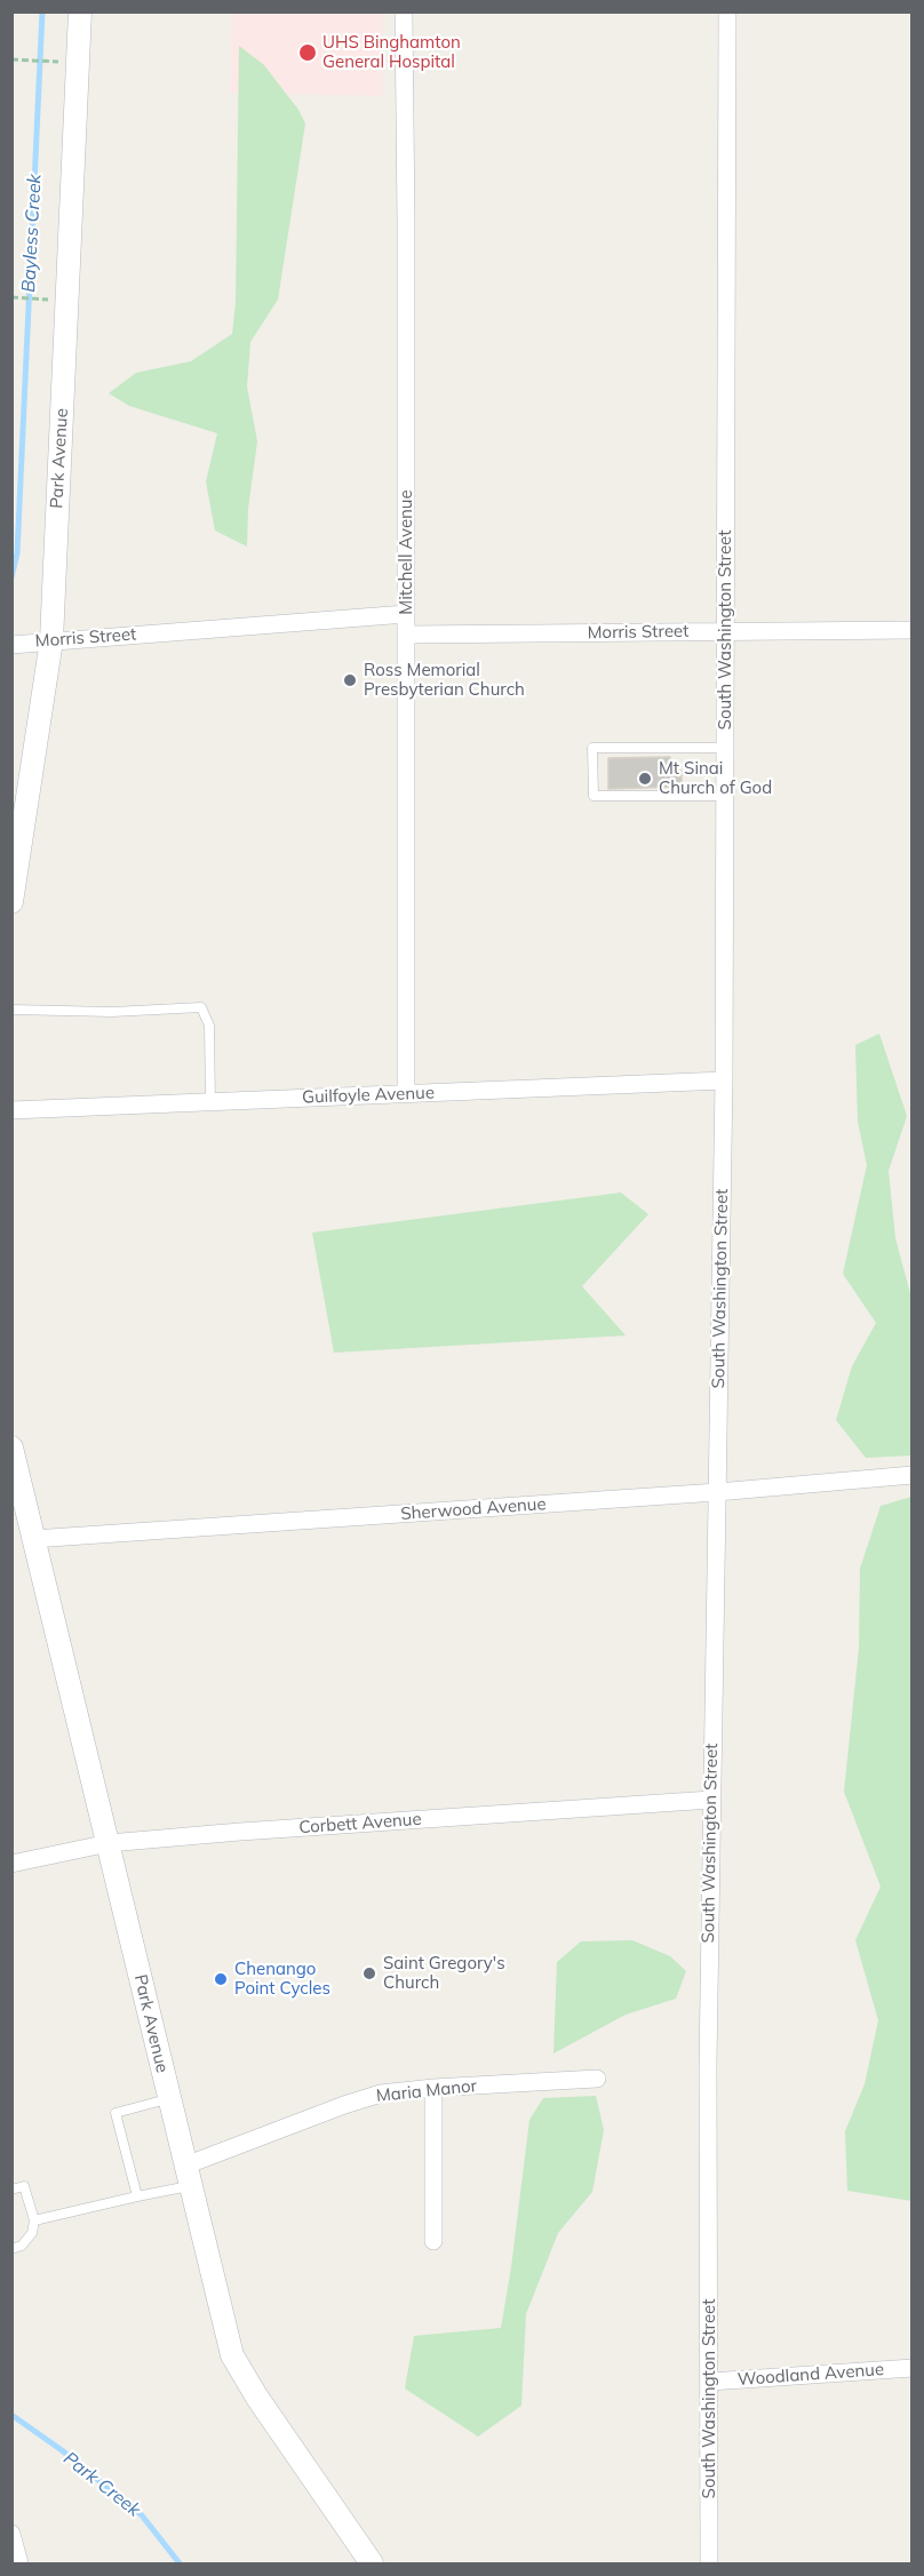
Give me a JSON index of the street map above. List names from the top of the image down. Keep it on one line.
{"streets":{"street":["Park Avenue","Mitchell Avenue","South Washington Street","Morris Street","Guilfoyle Avenue","Sherwood Avenue","Corbett Avenue","Maria Manor","Woodland Avenue"]},"crossings":[["Park Avenue","Morris Street"],["Park Avenue","Sherwood Avenue"],["Park Avenue","Corbett Avenue"],["Park Avenue","Maria Manor"],["Mitchell Avenue","Morris Street"],["Mitchell Avenue","Guilfoyle Avenue"],["South Washington Street","Morris Street"],["South Washington Street","Guilfoyle Avenue"],["South Washington Street","Sherwood Avenue"],["South Washington Street","Corbett Avenue"],["South Washington Street","Woodland Avenue"]],"water":["Bayless Creek","Park Creek"],"places":["UHS Binghamton General Hospital","Ross Memorial Presbyterian Church","Mt Sinai Church of God","Saint Gregory's Church","Chenango Point Cycles"]}
